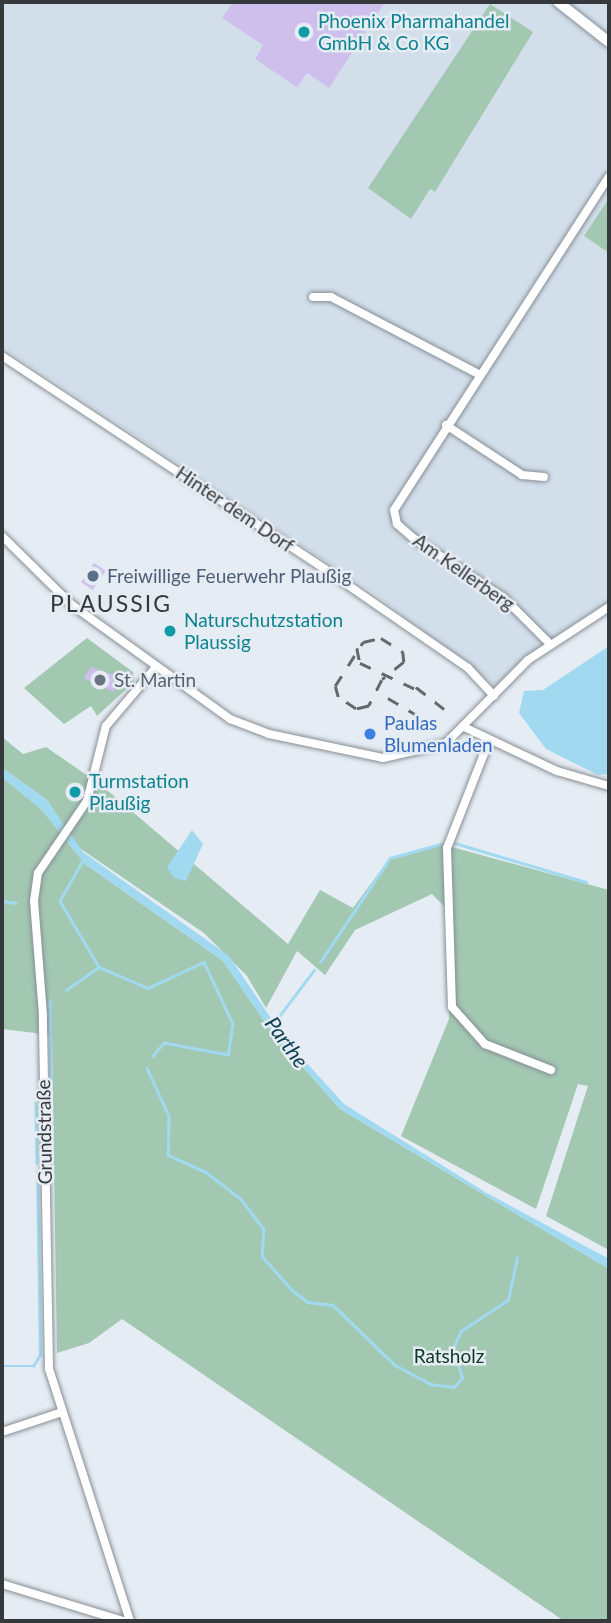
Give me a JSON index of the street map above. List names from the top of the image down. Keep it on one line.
{"streets":{"street":["Hinter dem Dorf","Am Kellerberg","Grundstraße"]},"districts":["PLAUSSIG"],"water":["Parthe"],"parks":["Ratsholz"],"places":["Phoenix Pharmahandel GmbH & Co KG","Freiwillige Feuerwehr Plaußig","Naturschutzstation Plaussig","St. Martin","Paulas Blumenladen","Turmstation Plaußig"]}
